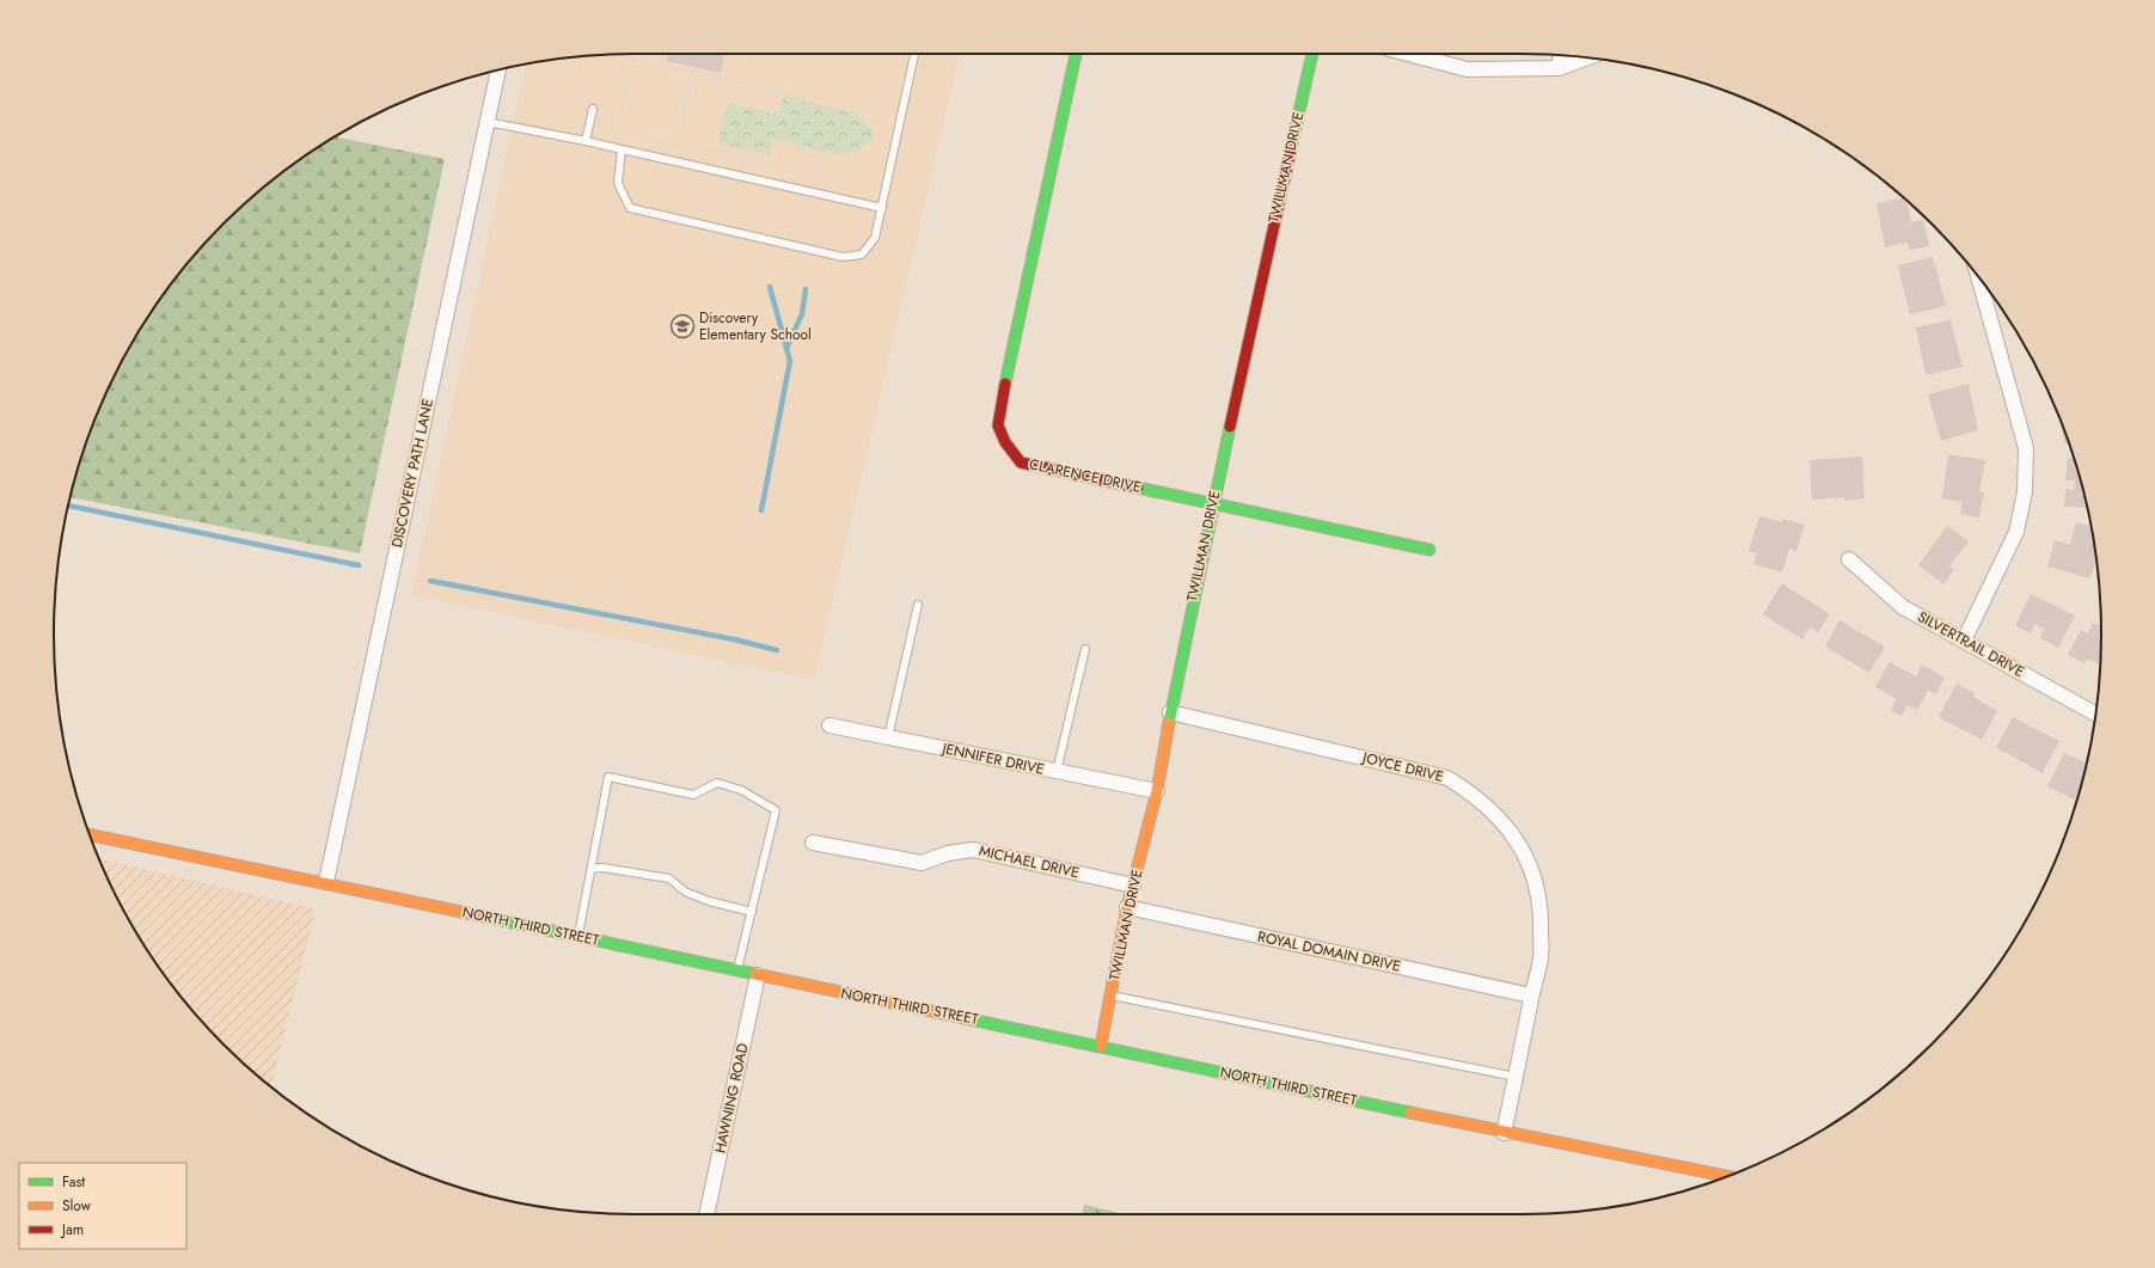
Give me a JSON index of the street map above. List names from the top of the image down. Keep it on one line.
{"streets":{"street":["TWILLMAN DRIVE","DISCOVERY PATH LANE","CLARENCE DRIVE","SILVERTRAIL DRIVE","JENNIFER DRIVE","JOYCE DRIVE","MICHAEL DRIVE","NORTH THIRD STREET","ROYAL DOMAIN DRIVE","HAWNING ROAD"]},"crossings":[["TWILLMAN DRIVE","CLARENCE DRIVE"],["TWILLMAN DRIVE","JENNIFER DRIVE"],["TWILLMAN DRIVE","JOYCE DRIVE"],["TWILLMAN DRIVE","MICHAEL DRIVE"],["TWILLMAN DRIVE","NORTH THIRD STREET"],["TWILLMAN DRIVE","ROYAL DOMAIN DRIVE"],["DISCOVERY PATH LANE","NORTH THIRD STREET"],["JOYCE DRIVE","NORTH THIRD STREET"],["JOYCE DRIVE","ROYAL DOMAIN DRIVE"],["NORTH THIRD STREET","HAWNING ROAD"]],"places":{"school or university":["Discovery Elementary School"]},"legend":["Fast","Slow","Jam"]}
